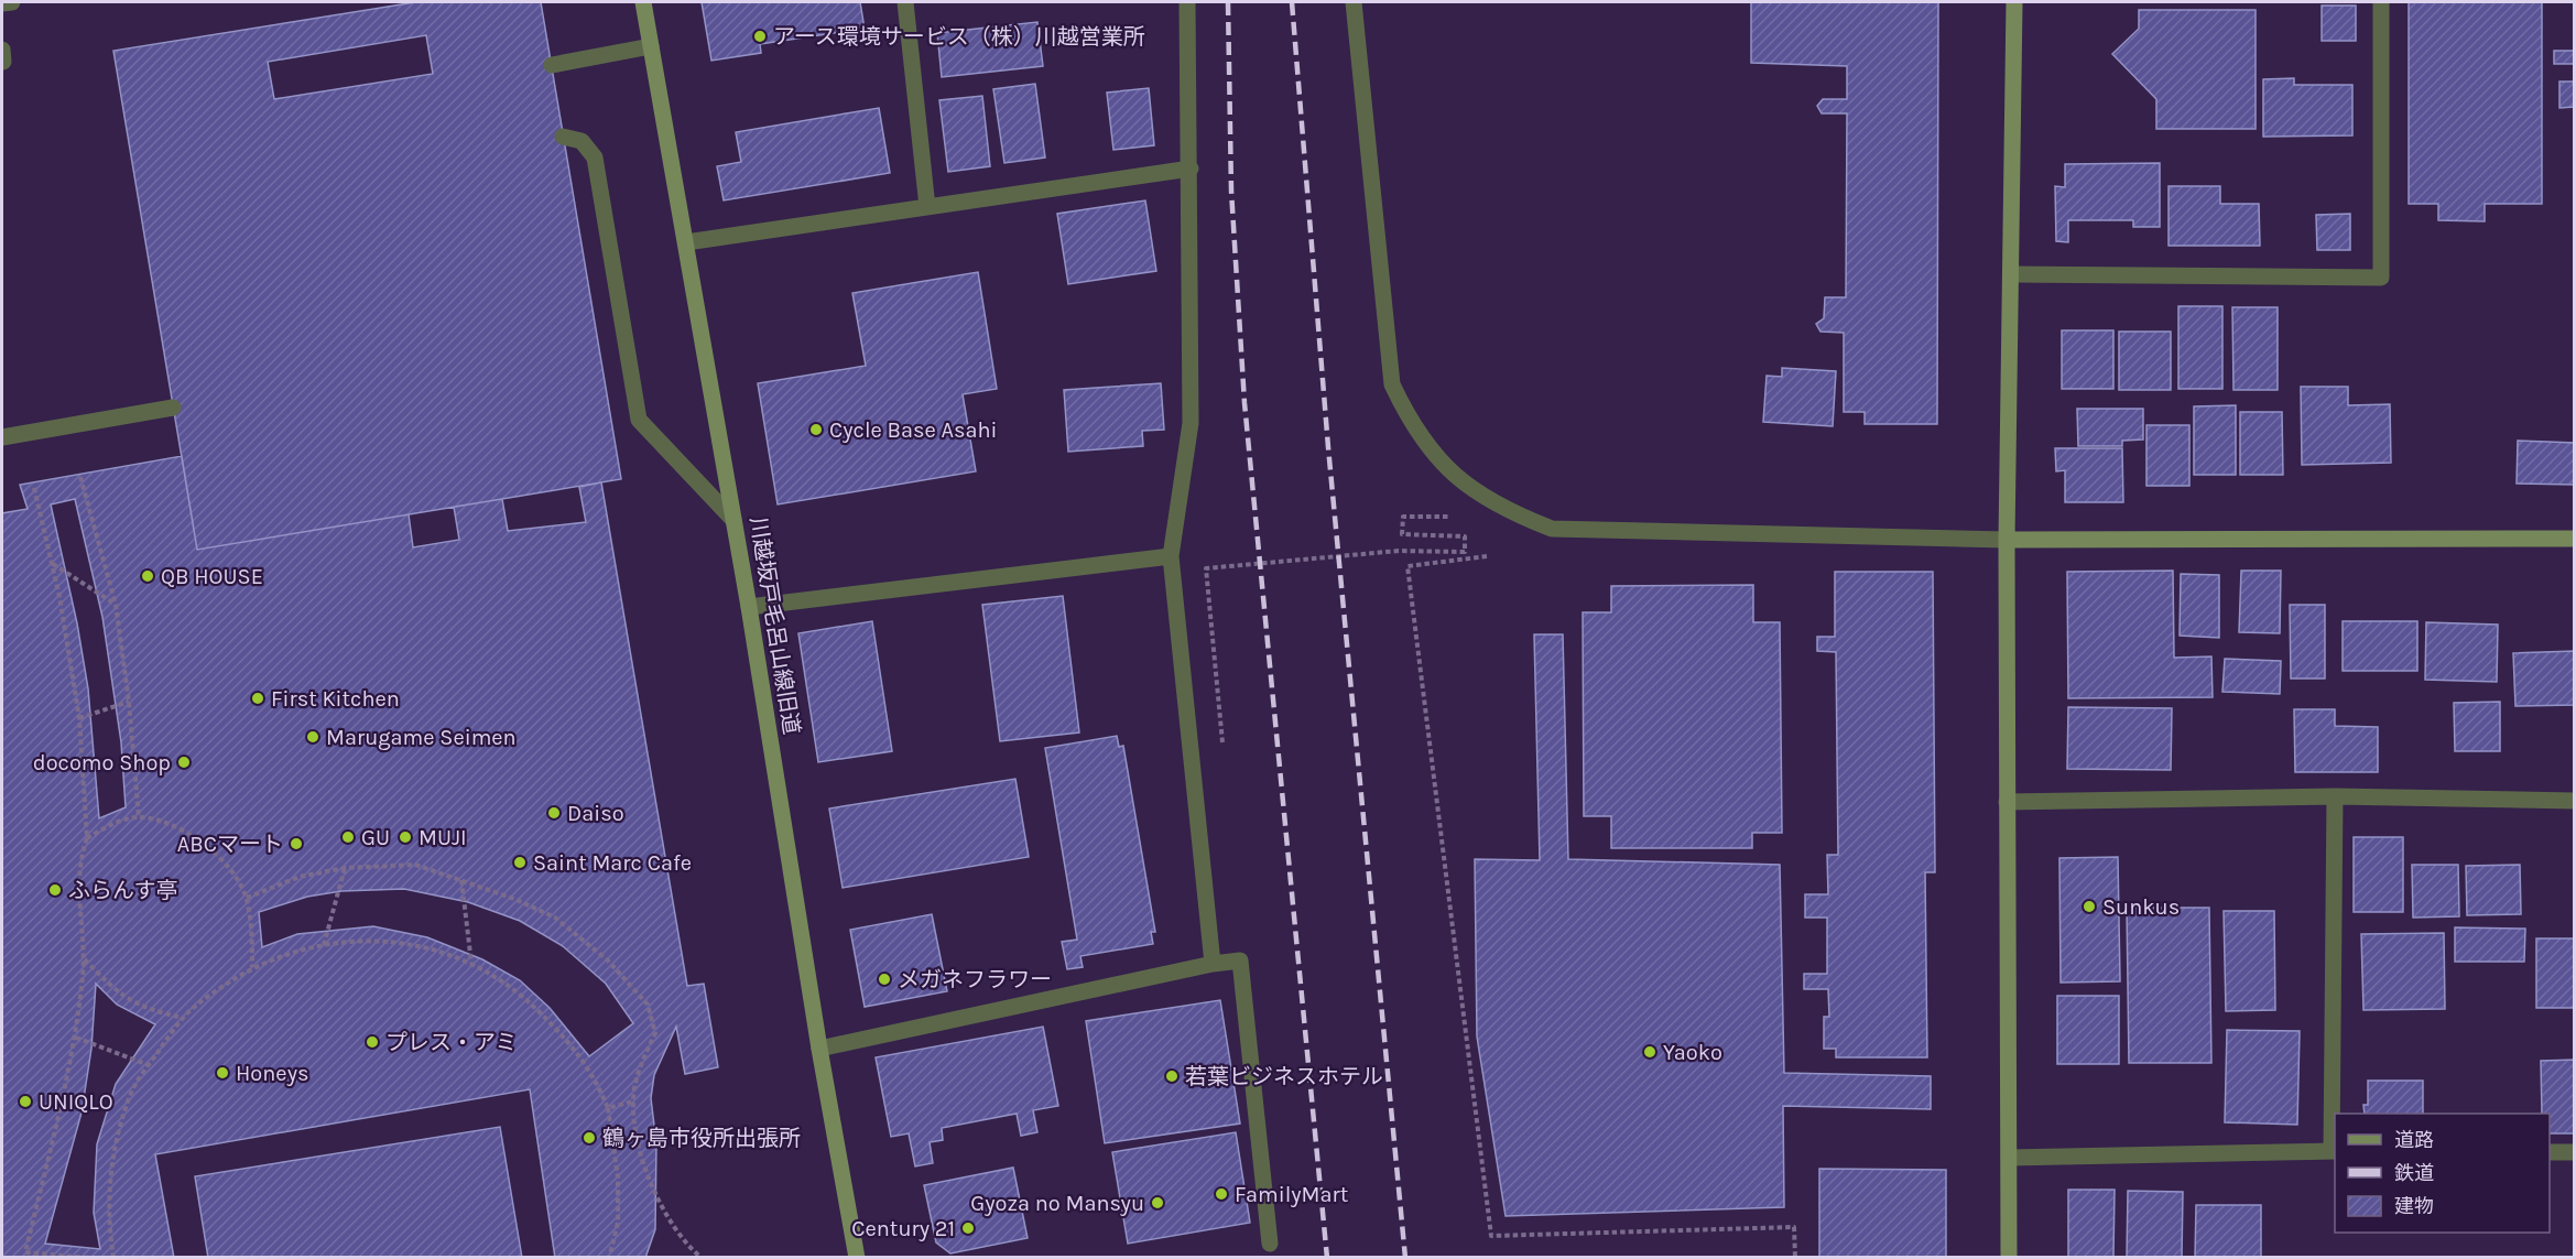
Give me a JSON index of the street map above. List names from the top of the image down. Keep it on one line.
{"streets":{"street":["川越坂戸毛呂山線旧道"]},"places":["アース環境サービス（株）川越営業所","Cycle Base Asahi","QB HOUSE","First Kitchen","Marugame Seimen","docomo Shop","Daiso","GU","MUJI","ABCマート","Saint Marc Cafe","ふらんす亭","Sunkus","メガネフラワー","プレス・アミ","Yaoko","Honeys","若葉ビジネスホテル","UNIQLO","鶴ヶ島市役所出張所","FamilyMart","Gyoza no Mansyu","Century 21"],"legend":["道路","鉄道","建物"]}
